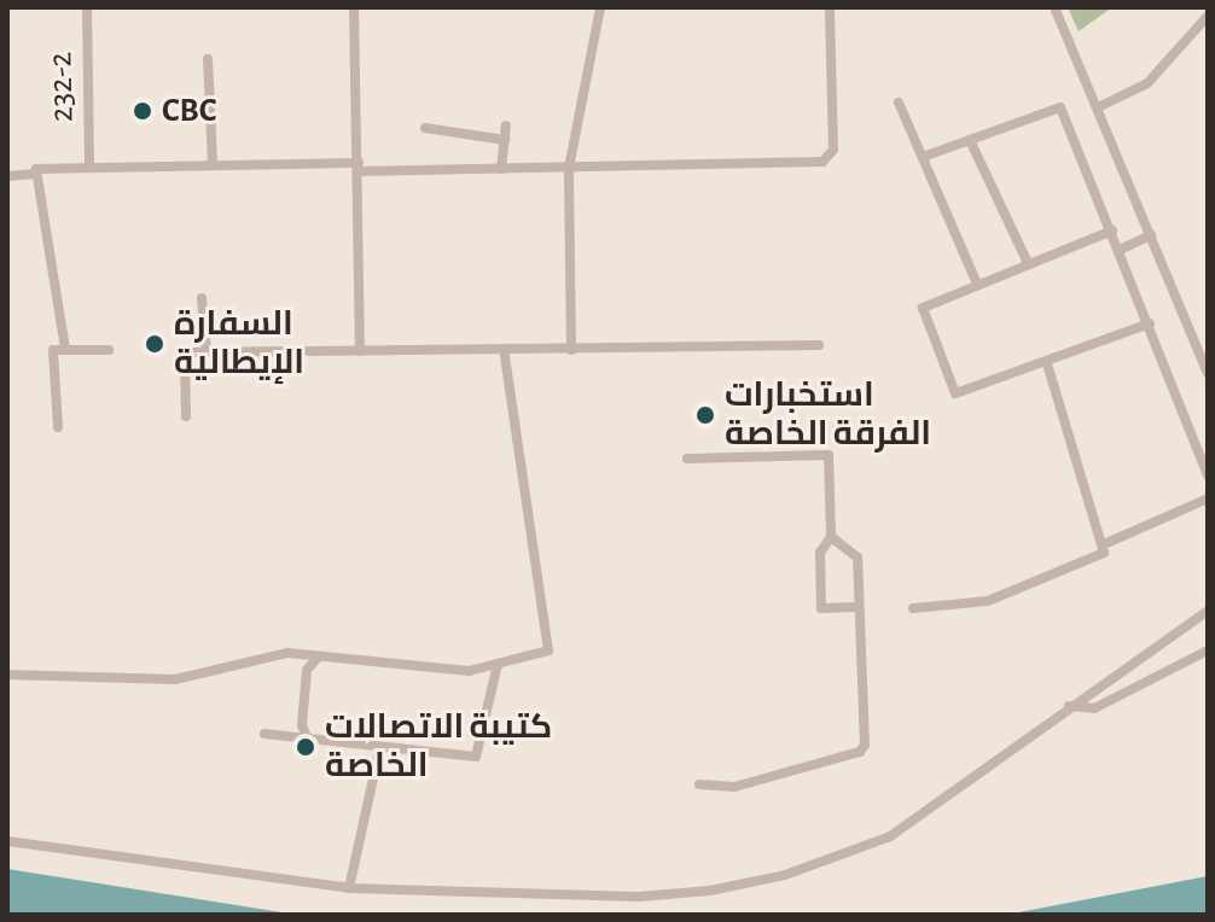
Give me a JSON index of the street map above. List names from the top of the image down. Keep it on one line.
{"streets":{"street":["232-2"]},"places":["CBC","السفارة الإيطالية","استخبارات الفرقة الخاصة","كتيبة الاتصالات الخاصة"]}
